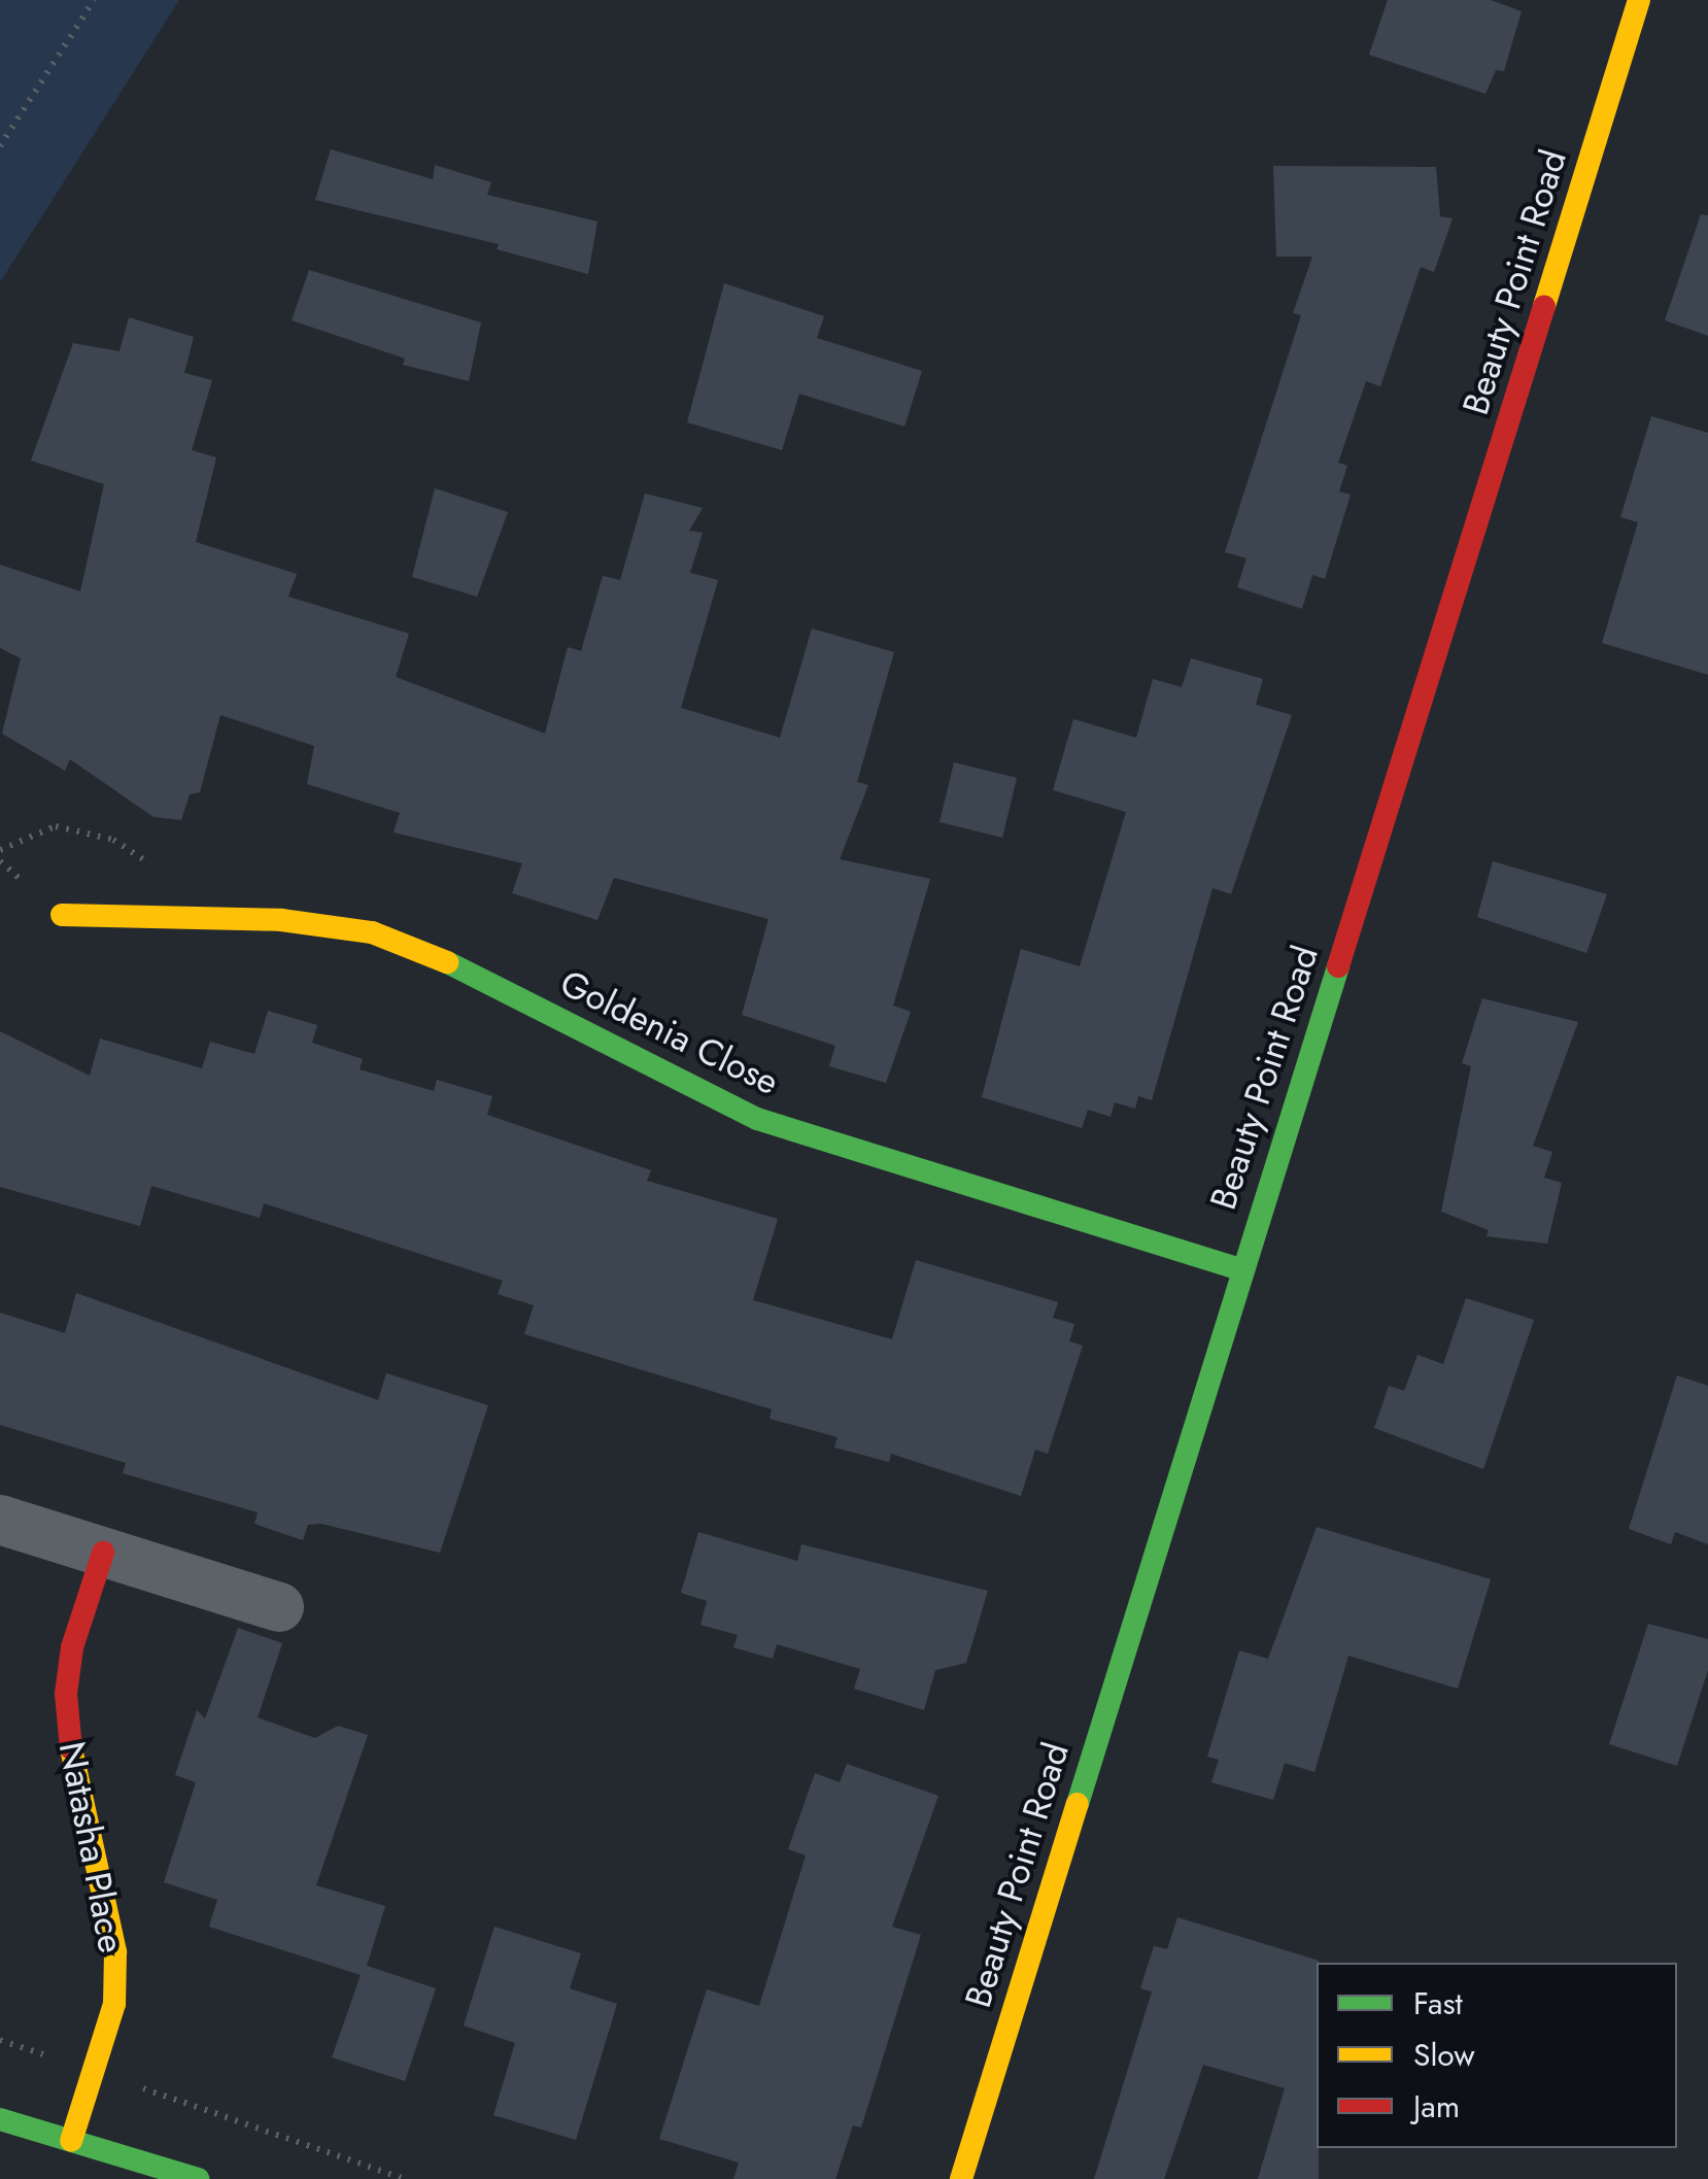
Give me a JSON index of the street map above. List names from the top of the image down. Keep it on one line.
{"streets":{"street":["Beauty Point Road","Goldenia Close","Natasha Place"]},"crossings":[["Beauty Point Road","Goldenia Close"]],"legend":["Fast","Slow","Jam"]}
